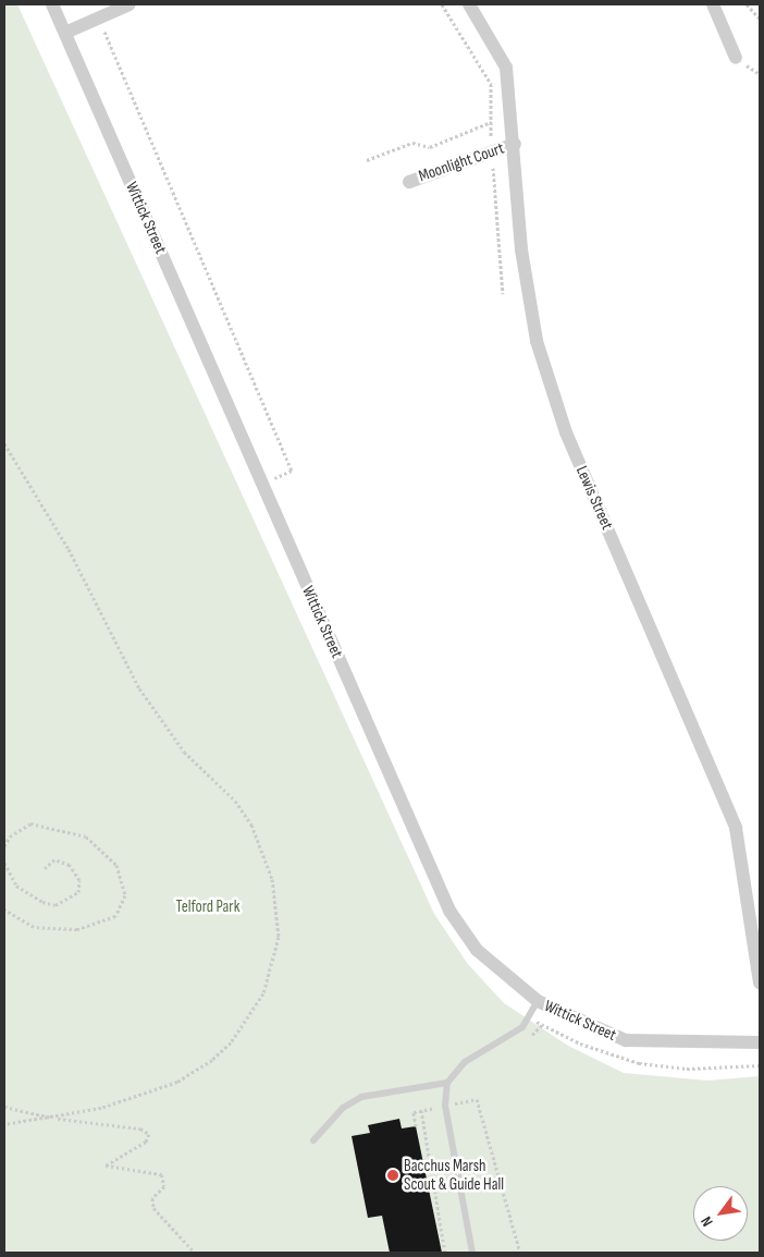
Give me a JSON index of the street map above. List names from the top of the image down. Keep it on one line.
{"streets":{"street":["Moonlight Court","Wittick Street","Lewis Street"]},"crossings":[["Moonlight Court","Lewis Street"]],"parks":["Telford Park"],"places":["Bacchus Marsh Scout & Guide Hall"],"north":"bottom left"}
